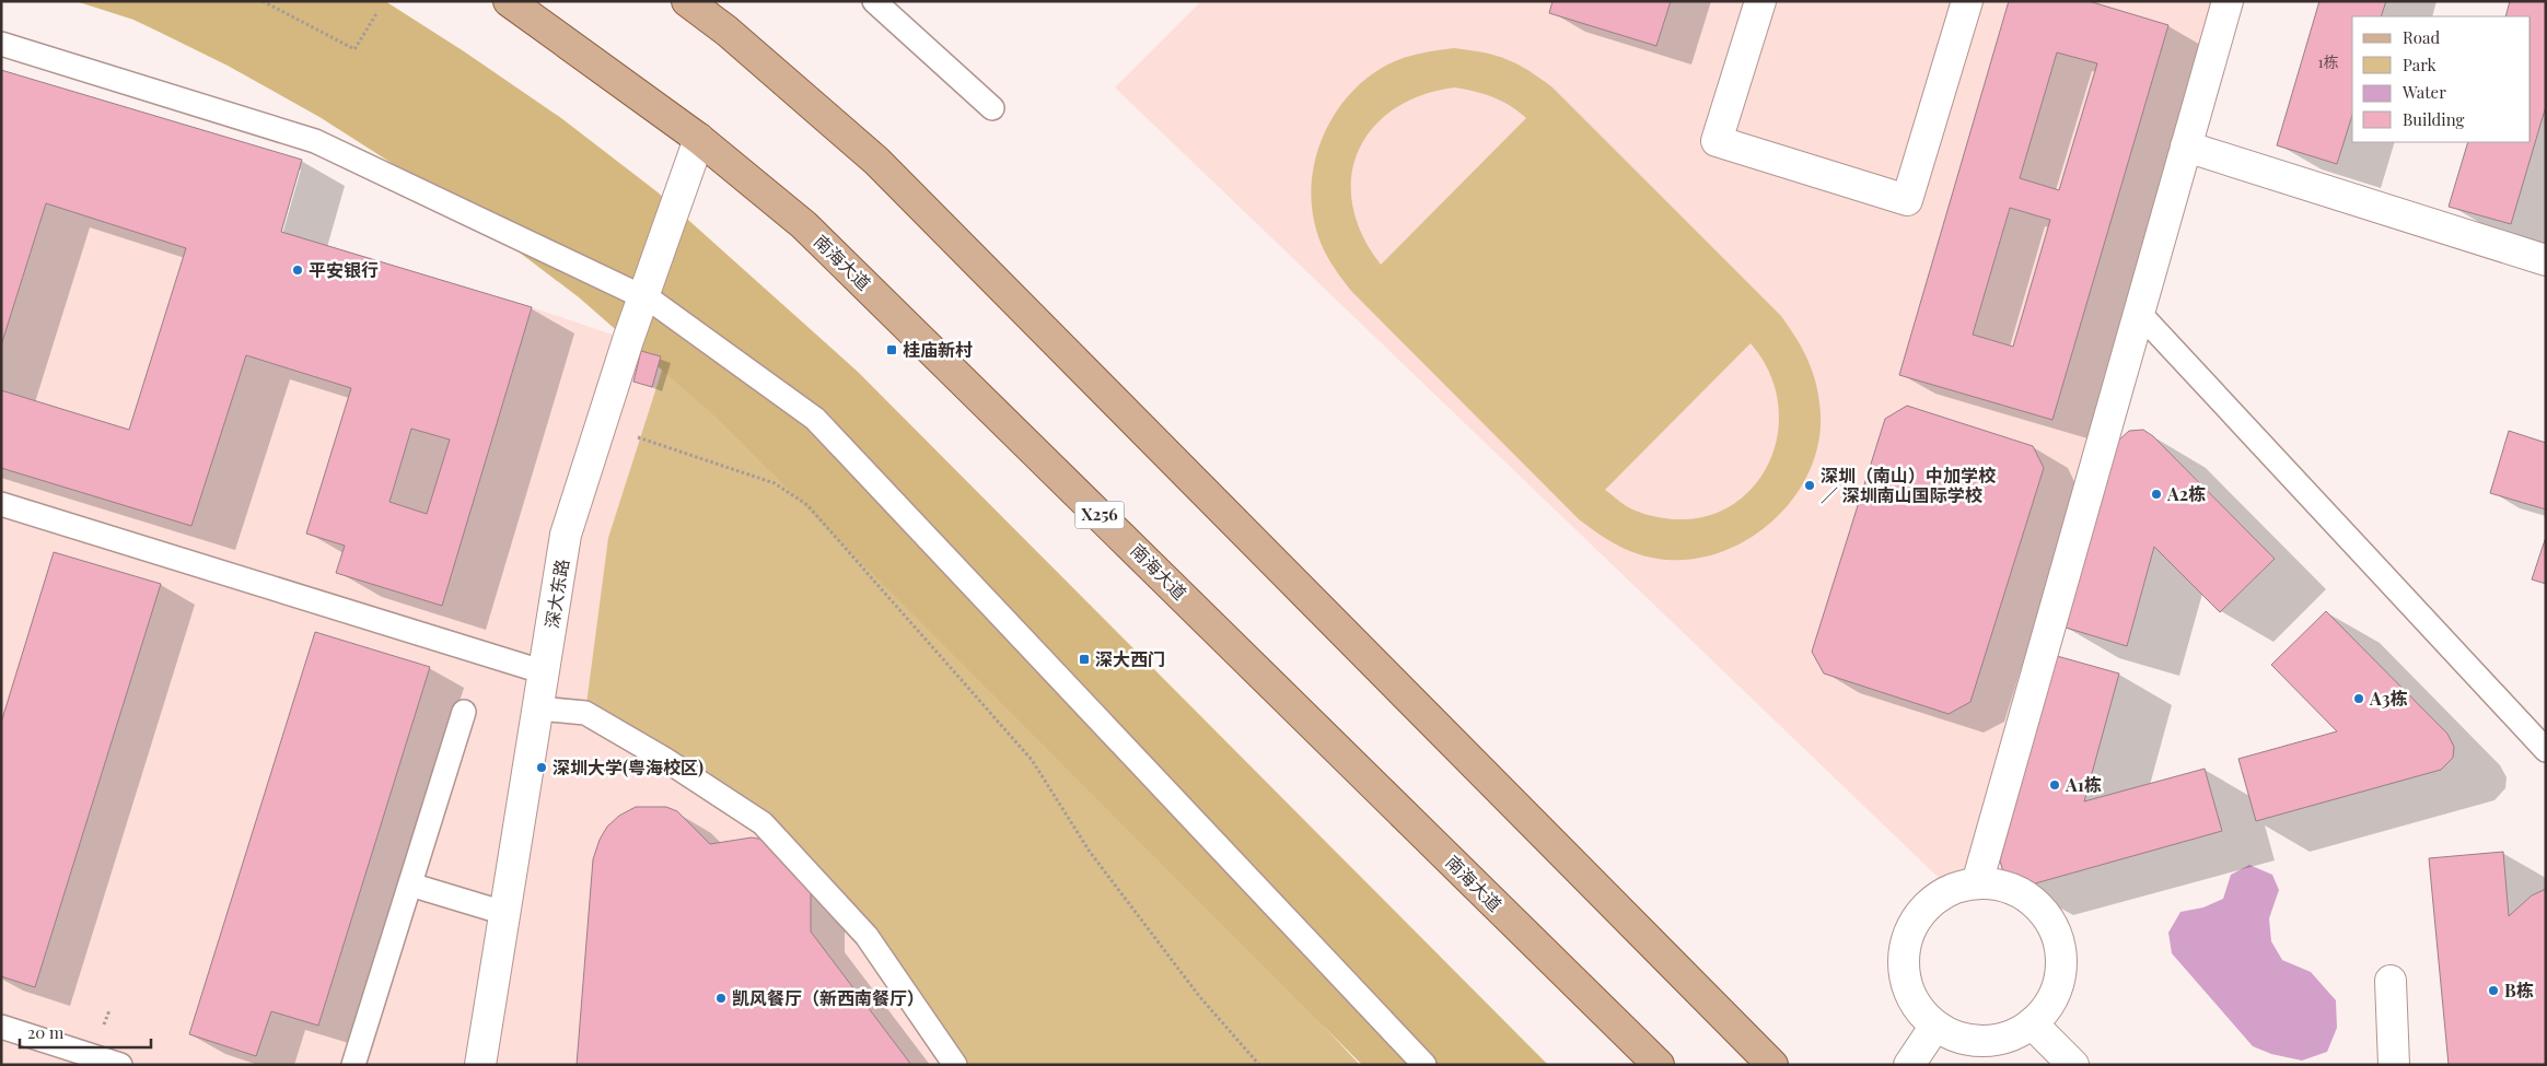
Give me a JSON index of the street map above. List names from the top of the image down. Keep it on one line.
{"streets":{"main road":["南海大道","X256"],"street":["深大东路"]},"crossings":[["南海大道","深大东路"]],"places":{"other":["平安银行","深圳（南山）中加学校 ／ 深圳南山国际学校","A2栋","A3栋","深圳大学(粤海校区)","A1栋","B栋","凯风餐厅（新西南餐厅）"],"transit":["桂庙新村","深大西门"]},"house_numbers":["1栋"],"legend":["Road","Park","Water","Building"],"scale_bar":"20 m"}
